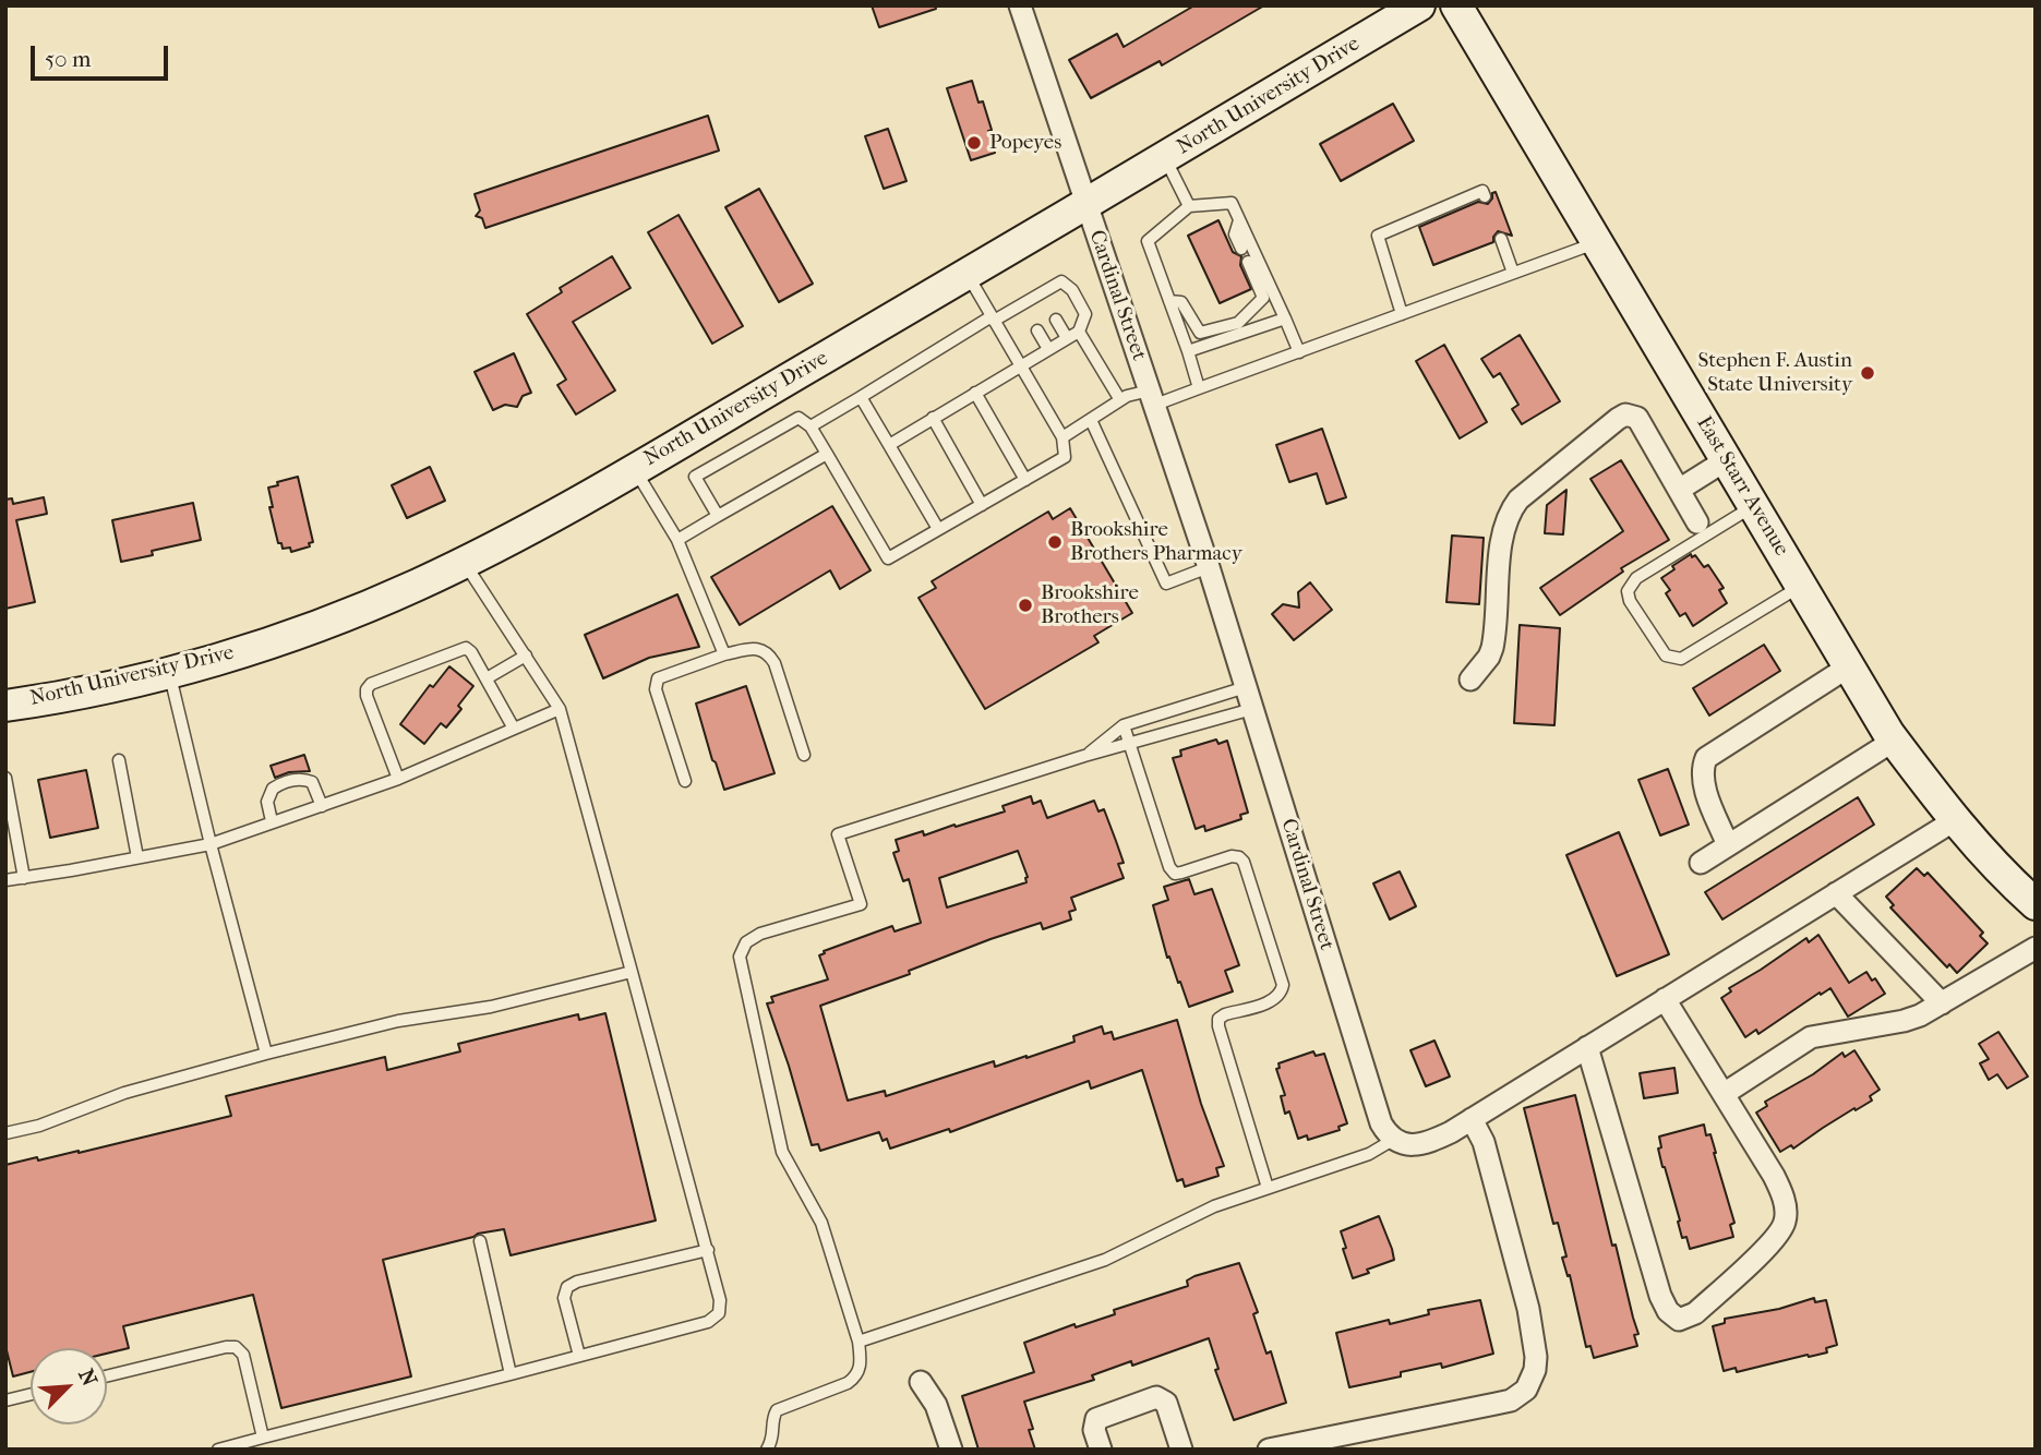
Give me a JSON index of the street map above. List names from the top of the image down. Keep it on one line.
{"streets":{"main road":["North University Drive","East Starr Avenue"],"street":["Cardinal Street"]},"crossings":[["North University Drive","Cardinal Street"]],"places":["Popeyes","Stephen F. Austin State University","Brookshire Brothers Pharmacy","Brookshire Brothers"],"scale_bar":"50 m","north":"top right"}
